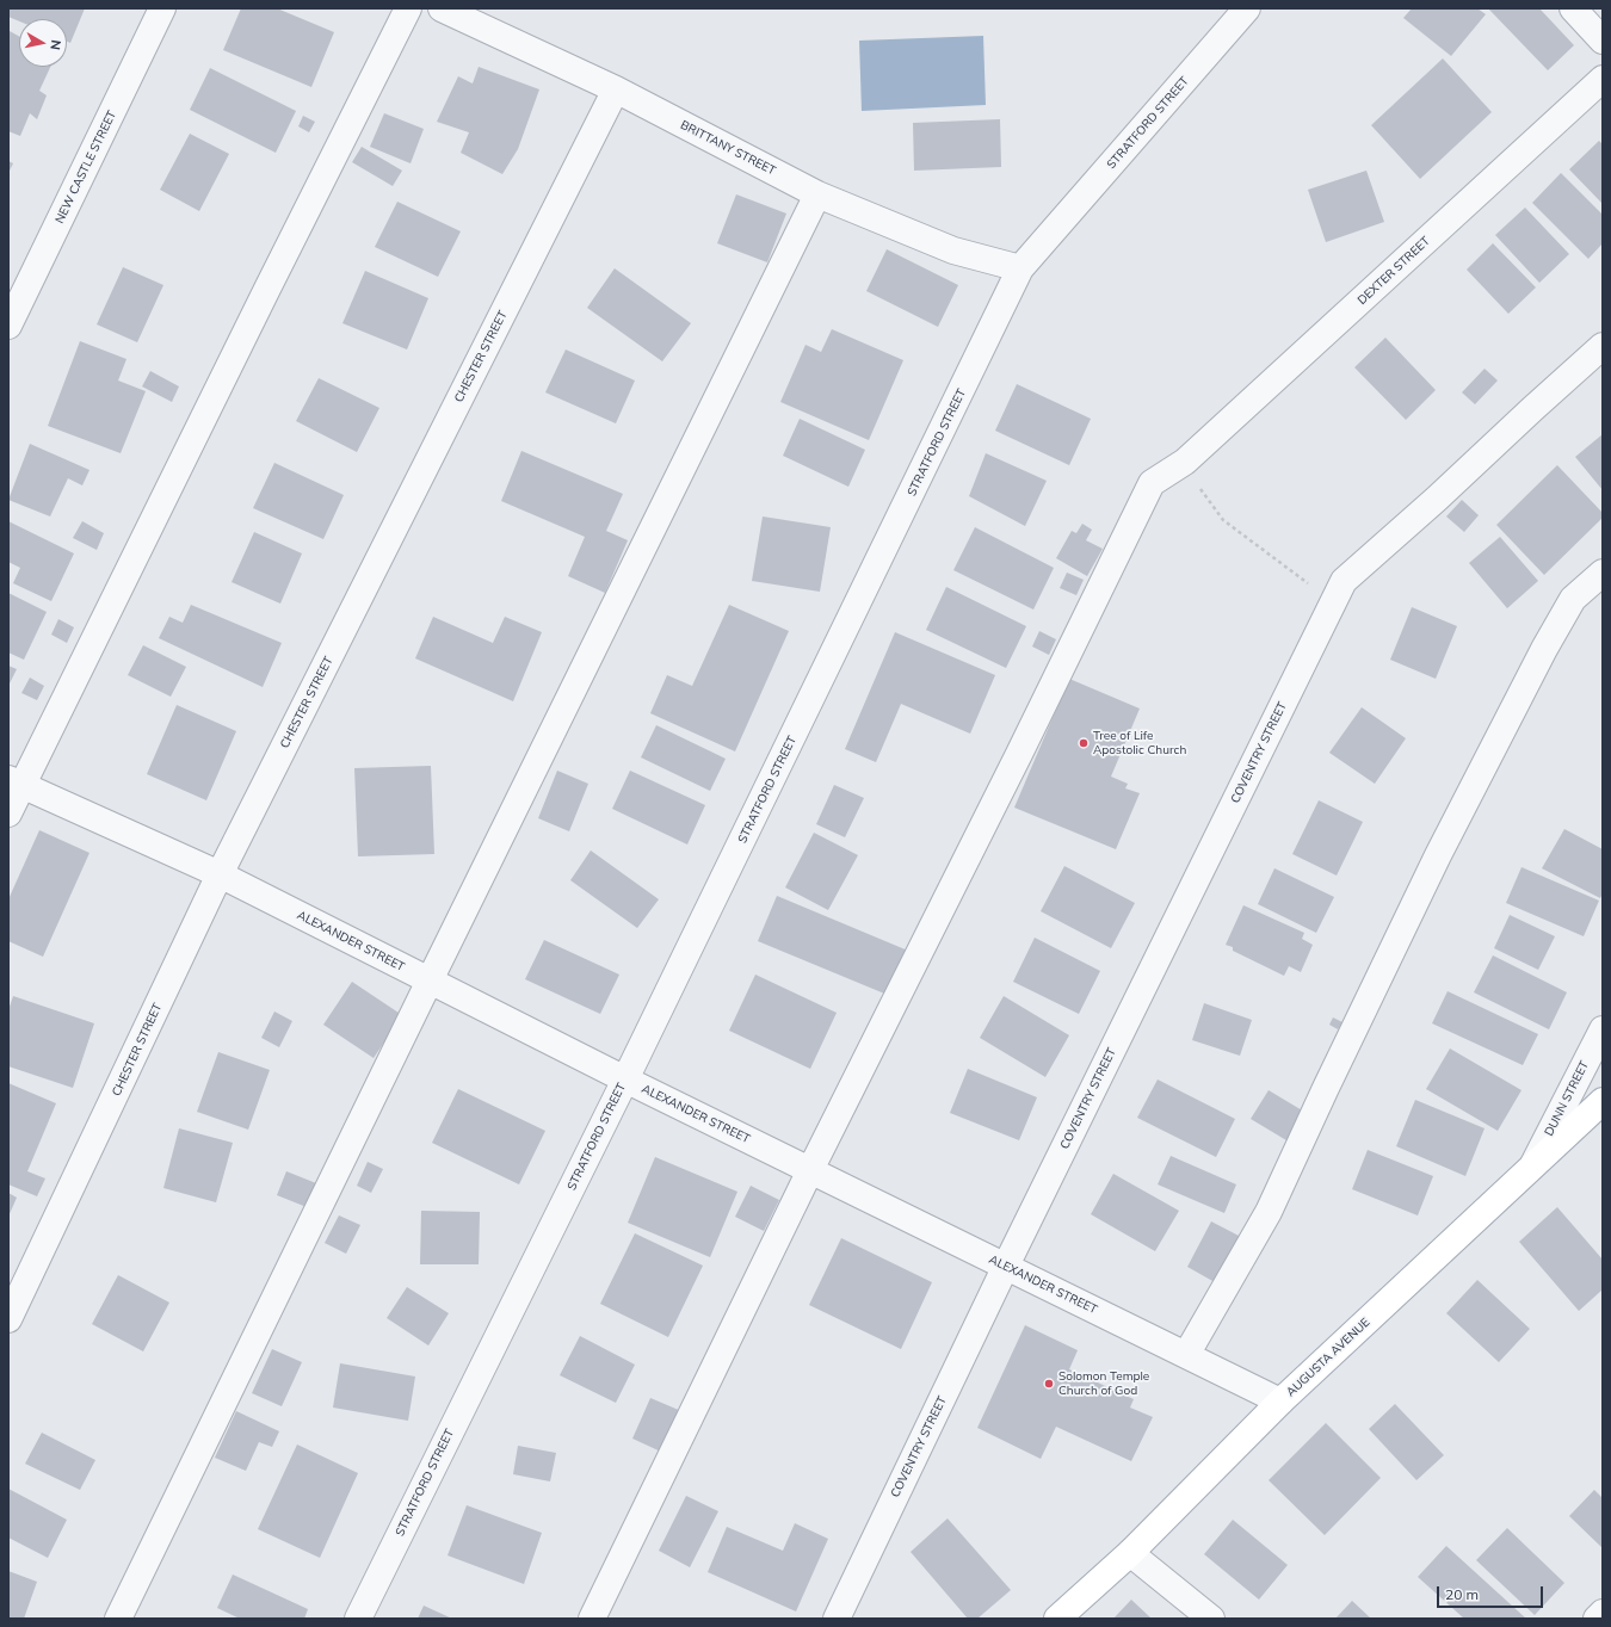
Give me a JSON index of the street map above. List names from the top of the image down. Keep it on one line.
{"streets":{"main road":["AUGUSTA AVENUE"],"street":["STRATFORD STREET","BRITTANY STREET","NEW CASTLE STREET","DEXTER STREET","CHESTER STREET","COVENTRY STREET","ALEXANDER STREET","DUNN STREET"]},"crossings":[["STRATFORD STREET","BRITTANY STREET"],["STRATFORD STREET","ALEXANDER STREET"],["BRITTANY STREET","CHESTER STREET"],["DEXTER STREET","ALEXANDER STREET"],["CHESTER STREET","ALEXANDER STREET"],["COVENTRY STREET","ALEXANDER STREET"],["ALEXANDER STREET","AUGUSTA AVENUE"],["DUNN STREET","AUGUSTA AVENUE"]],"places":["Tree of Life Apostolic Church","Solomon Temple Church of God"],"scale_bar":"20 m","north":"right"}
